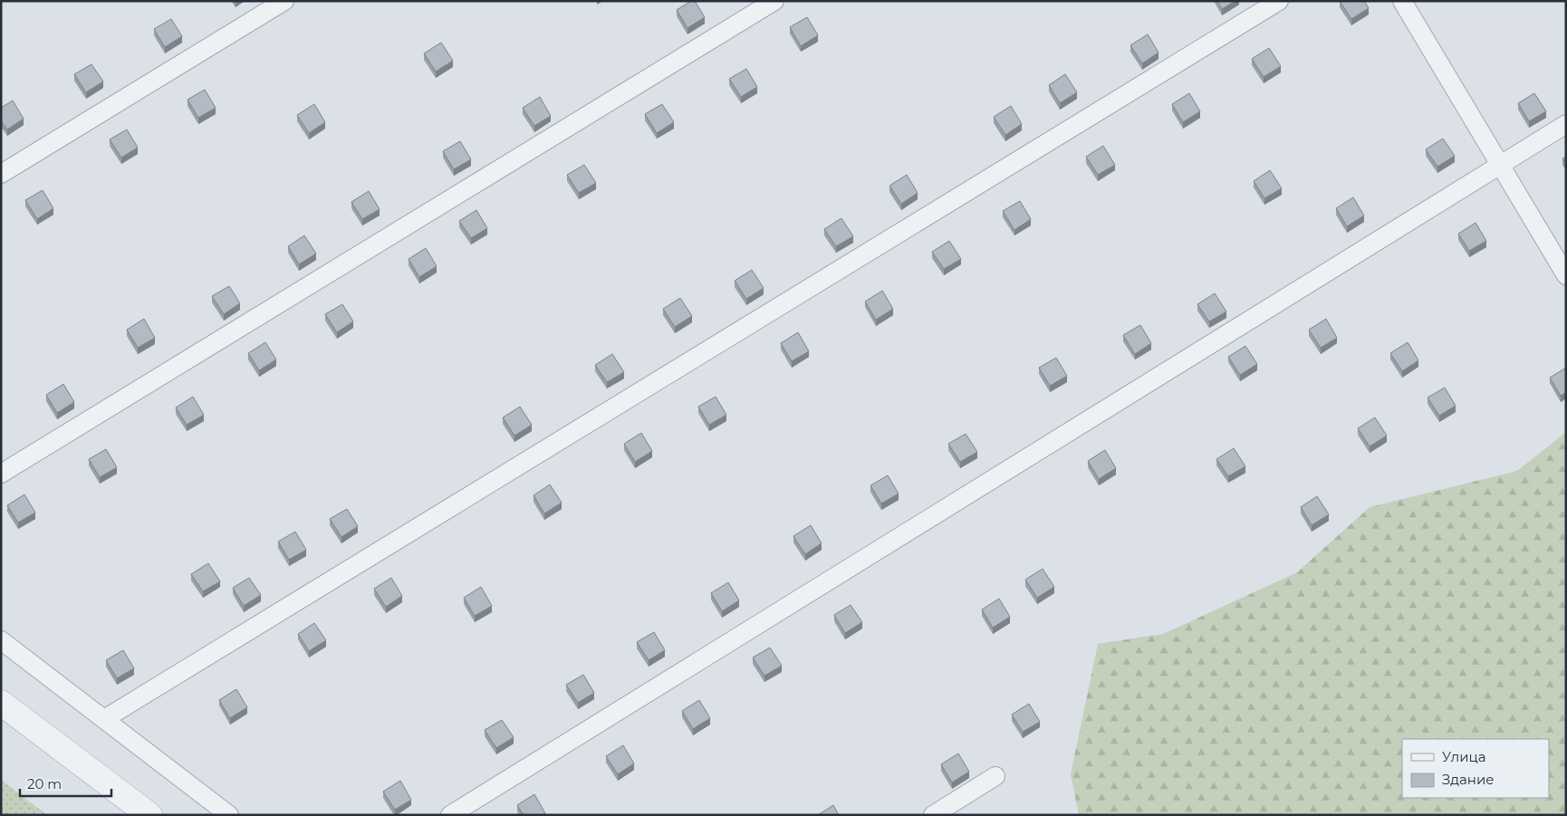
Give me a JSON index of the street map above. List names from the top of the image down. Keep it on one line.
{"legend":["Улица","Здание"],"scale_bar":"20 m"}
